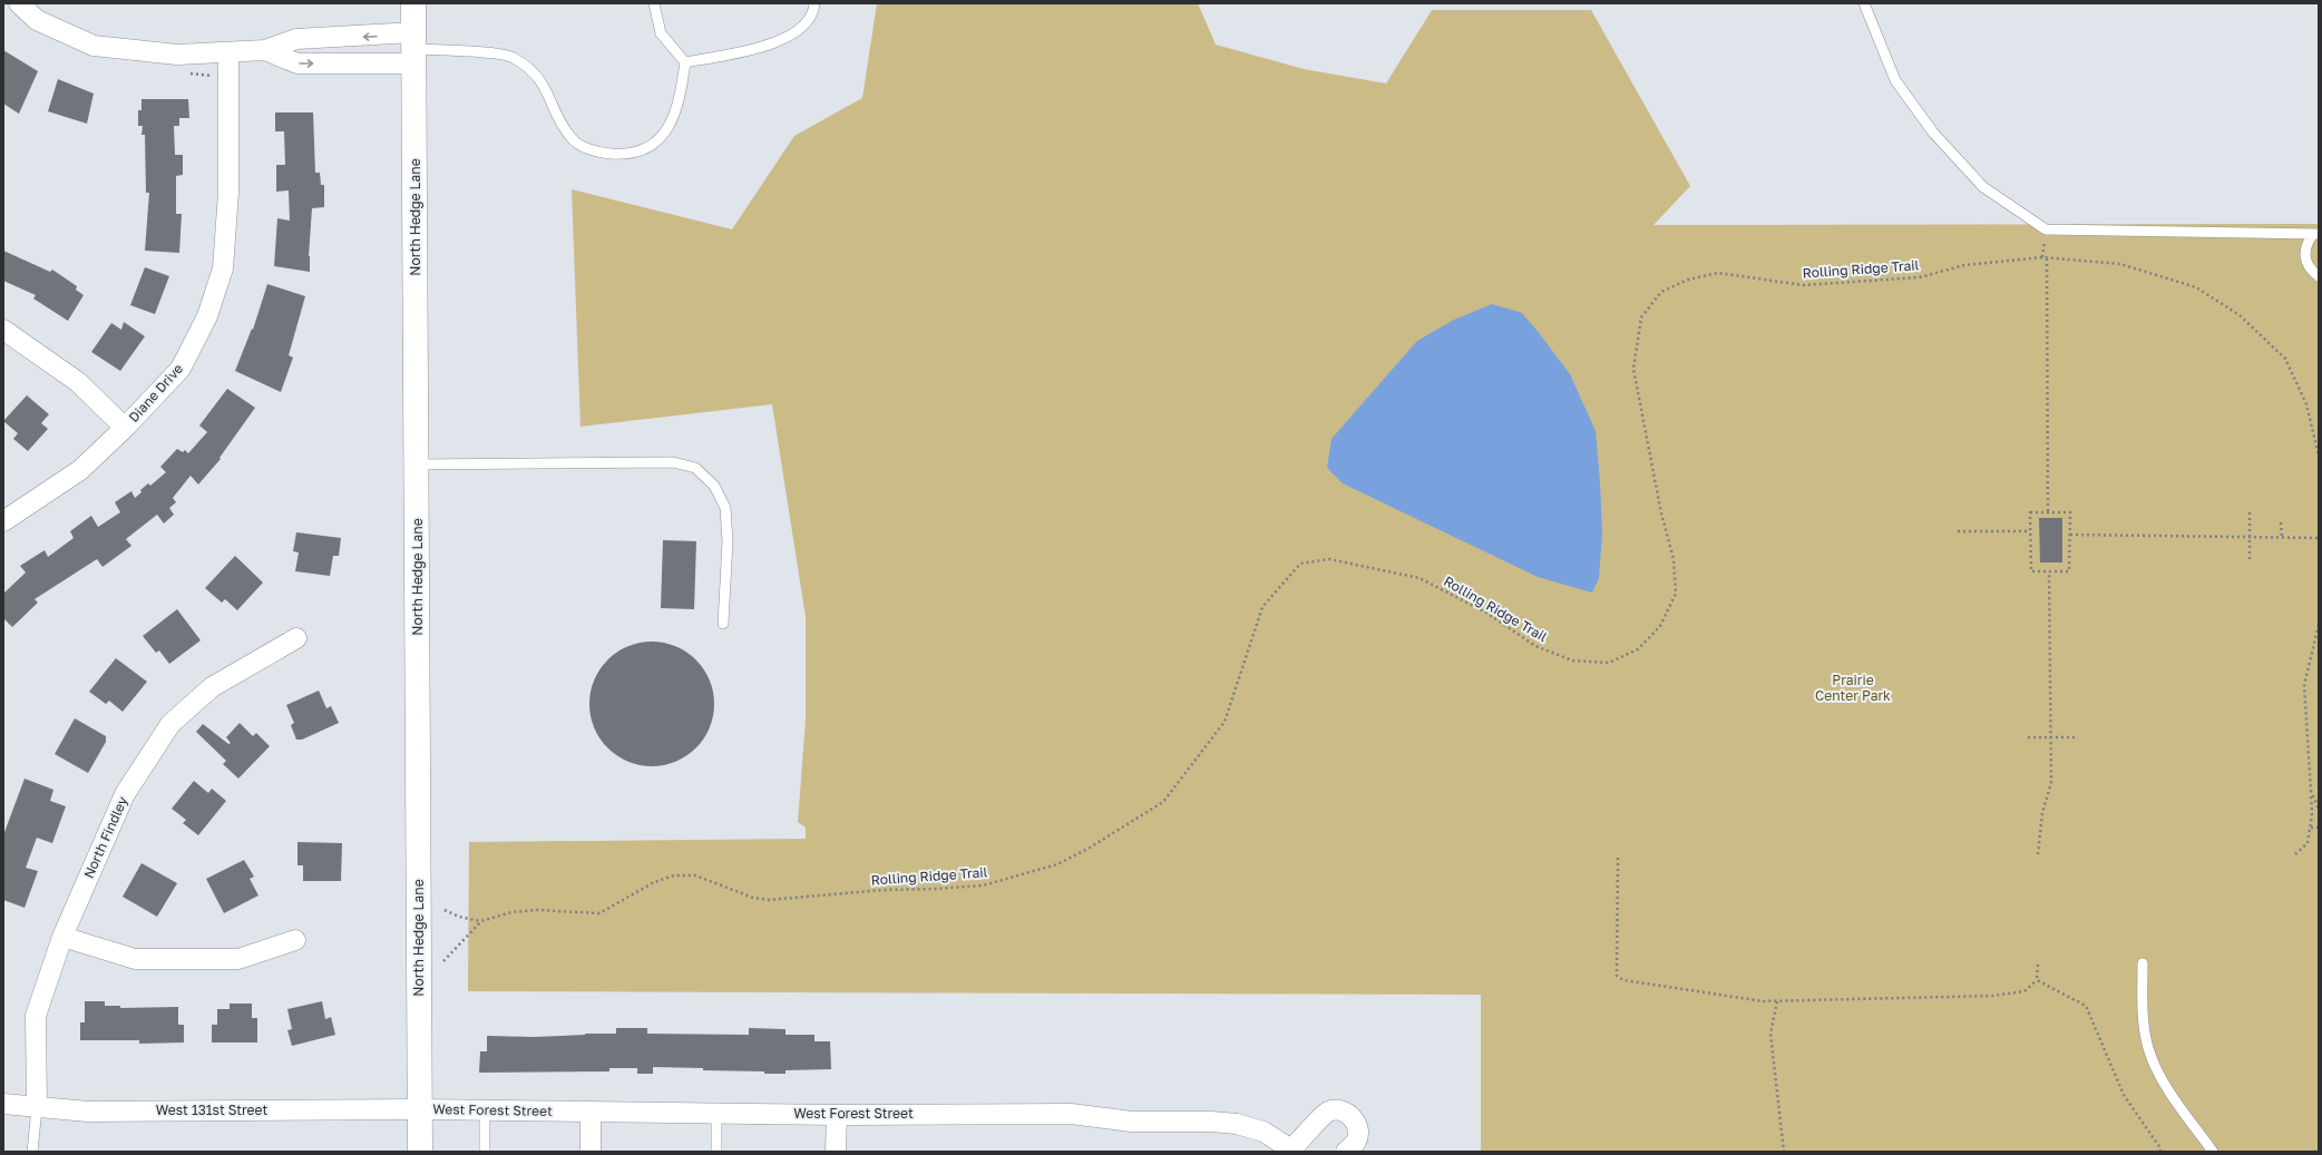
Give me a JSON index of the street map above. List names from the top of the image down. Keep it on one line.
{"streets":{"street":["North Hedge Lane","Diane Drive","North Findley","West 131st Street","West Forest Street"],"path":["Rolling Ridge Trail"]},"crossings":[["North Hedge Lane","West 131st Street"],["North Hedge Lane","West Forest Street"],["North Findley","West 131st Street"],["West 131st Street","West Forest Street"]],"parks":["Prairie Center Park"]}
